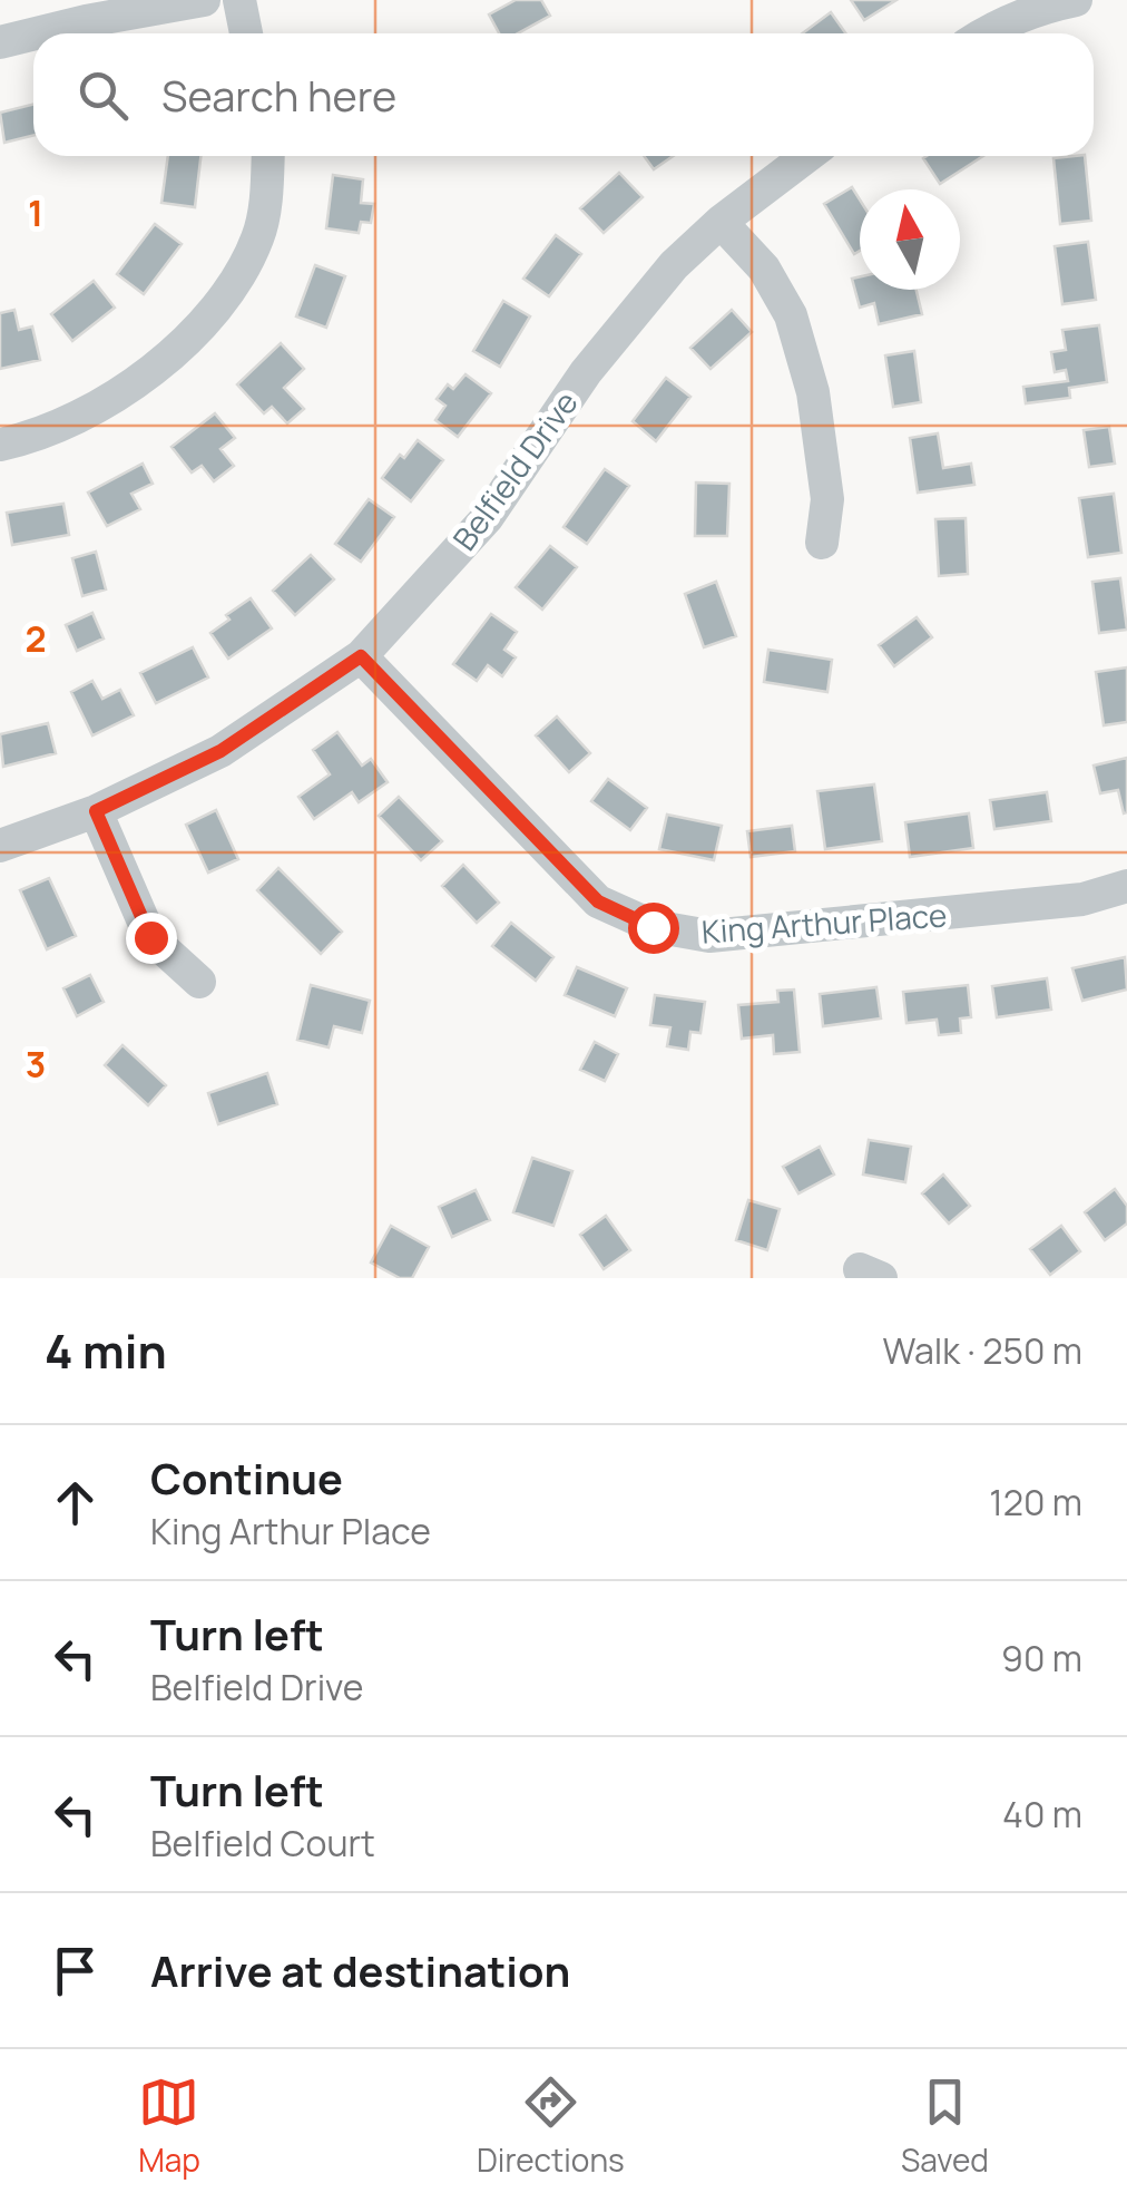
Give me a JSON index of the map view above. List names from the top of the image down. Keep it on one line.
{"streets":{"street":["Belfield Drive","King Arthur Place"]},"crossings":[["Belfield Drive","King Arthur Place"]],"north":"top","page":{"search":"Search here","heading":["4 min","Walk · 250 m"],"list":[["Continue","King Arthur Place","120 m"],["Turn left","Belfield Drive","90 m"],["Turn left","Belfield Court","40 m"],"Arrive at destination"],"nav":["Map","Directions","Saved"]},"grid":{"rows":["1","2","3"]}}
